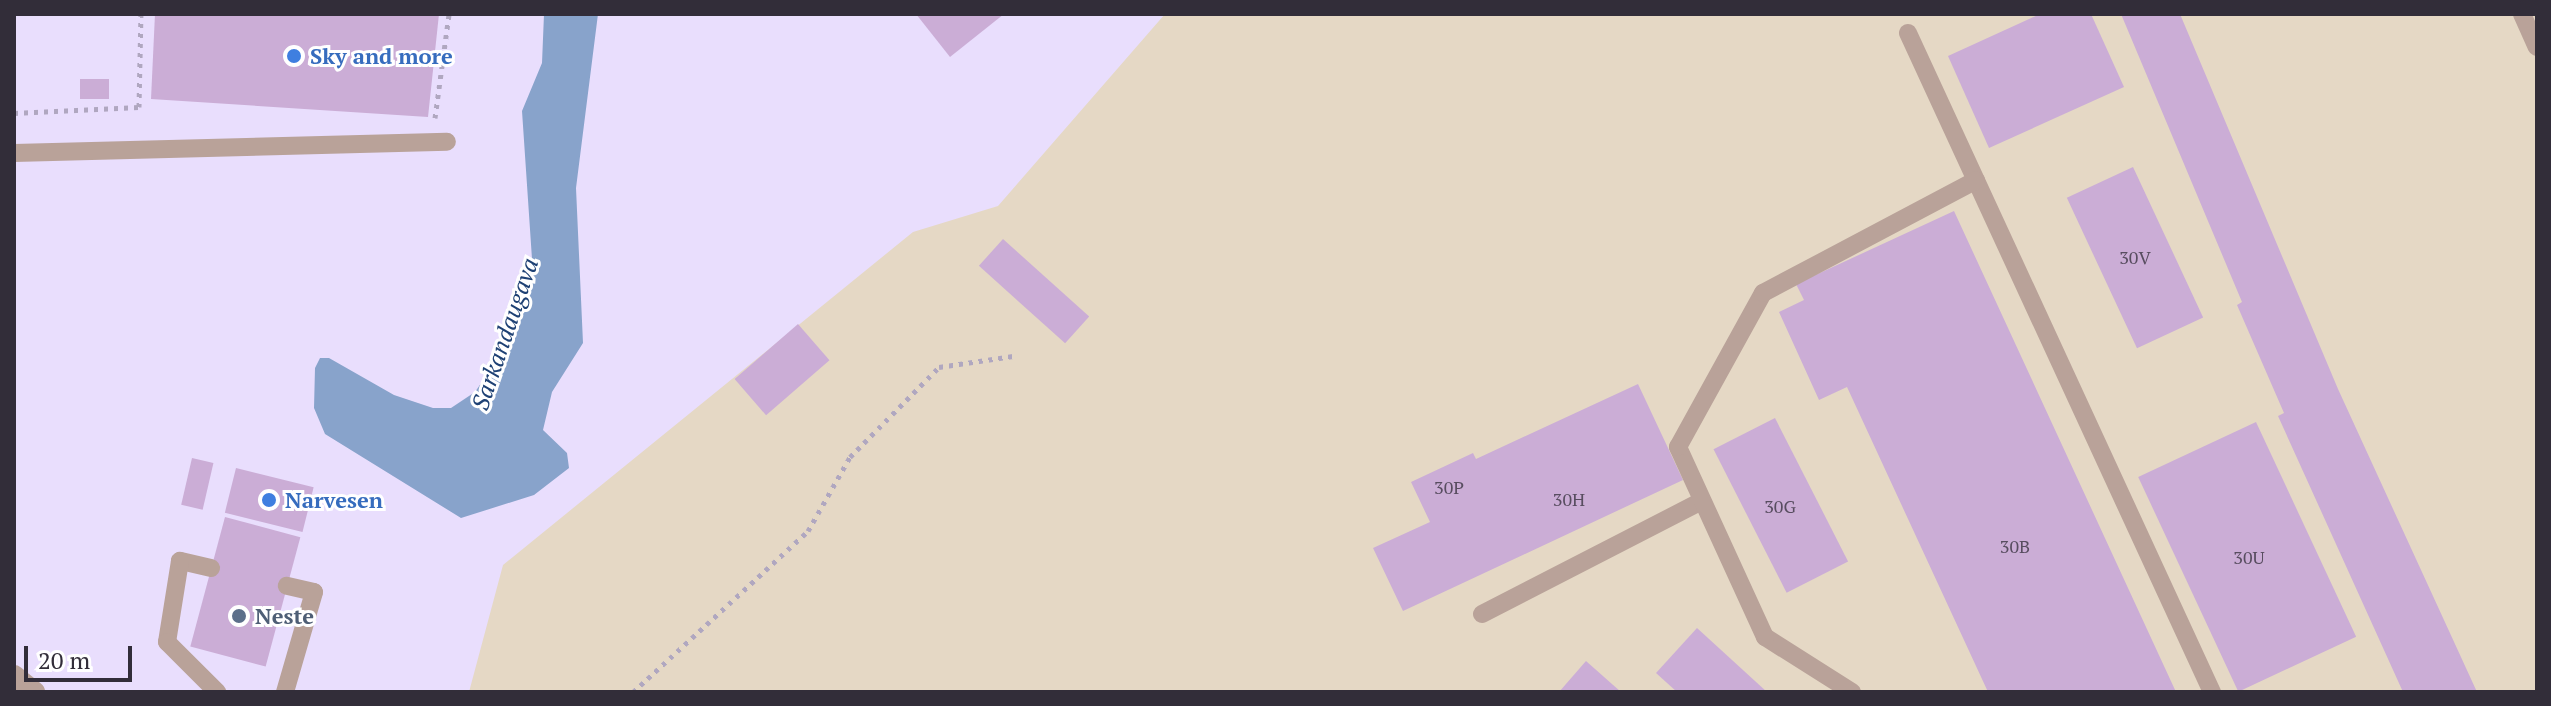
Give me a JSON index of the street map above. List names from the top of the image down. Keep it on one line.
{"water":["Sarkandaugava"],"places":["Sky and more","Narvesen","Neste"],"house_numbers":["30V","30P","30H","30G","30B","30U"],"scale_bar":"20 m"}
